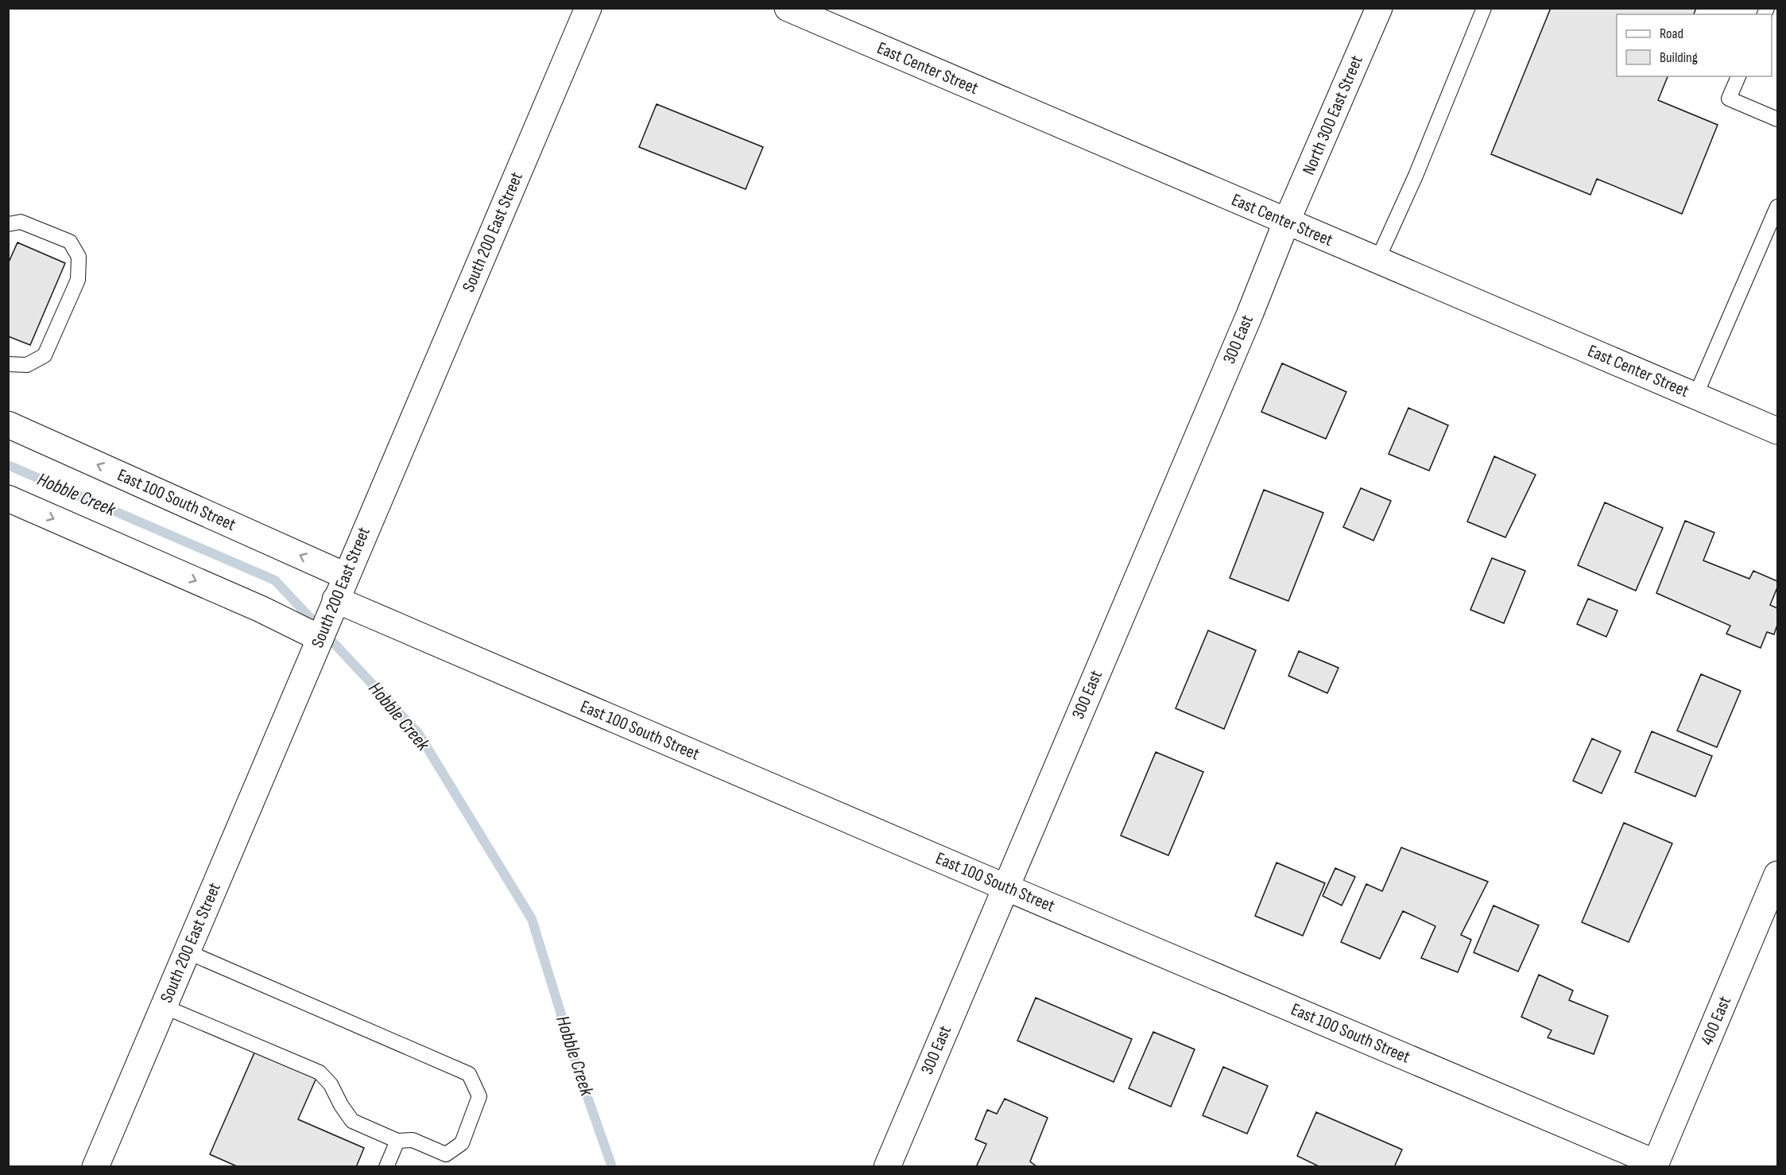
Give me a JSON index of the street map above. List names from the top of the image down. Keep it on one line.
{"streets":{"street":["East Center Street","North 300 East Street","South 200 East Street","300 East","East 100 South Street","400 East"]},"crossings":[["East Center Street","North 300 East Street"],["East Center Street","300 East"],["North 300 East Street","300 East"],["South 200 East Street","East 100 South Street"],["300 East","East 100 South Street"],["East 100 South Street","400 East"]],"water":["Hobble Creek"],"legend":["Road","Building"]}
